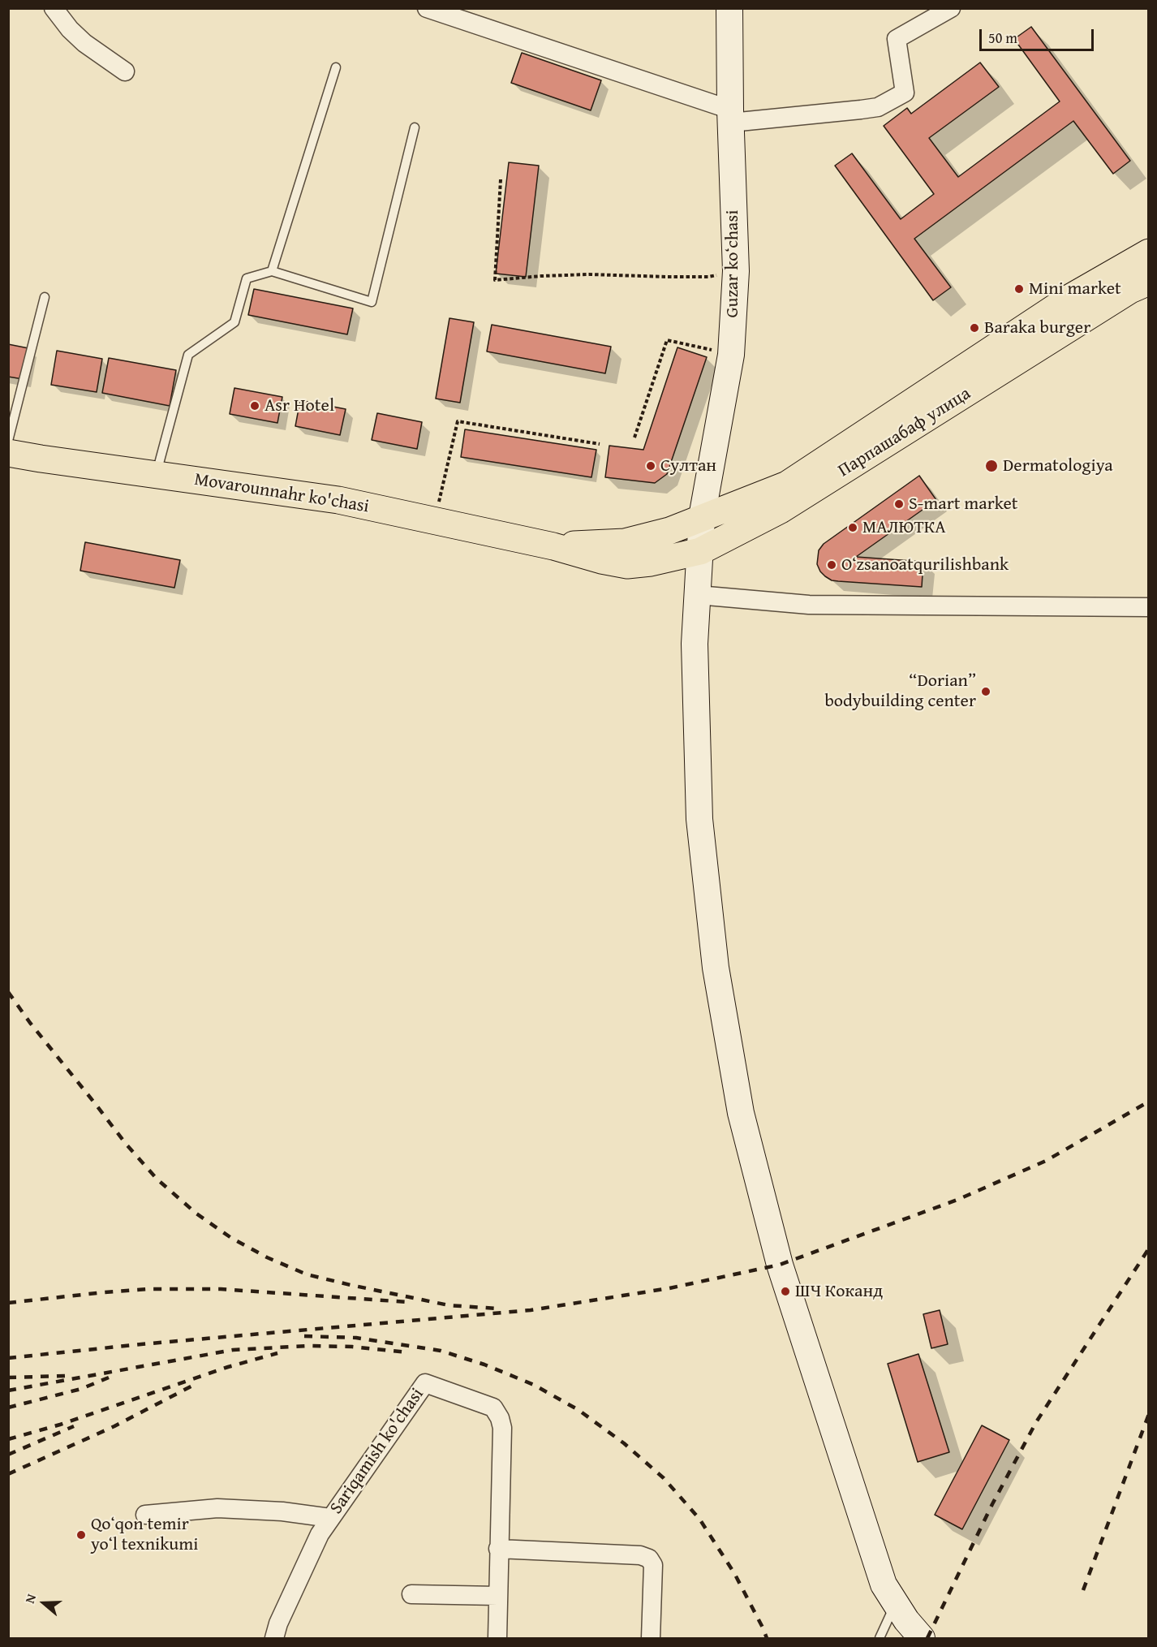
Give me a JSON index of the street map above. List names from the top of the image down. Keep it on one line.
{"streets":{"highway":["Парпашабаф улица","Movarounnahr ko'chasi"],"main road":["Guzar koʻchasi"],"street":["Sariqamish ko'chasi"]},"crossings":[["Guzar koʻchasi","Парпашабаф улица"],["Guzar koʻchasi","Movarounnahr ko'chasi"],["Парпашабаф улица","Movarounnahr ko'chasi"]],"places":["Mini market","Baraka burger","Asr Hotel","Султан","Dermatologiya","S-mart market","МАЛЮТКА","Oʻzsanoatqurilishbank","“Dorian” bodybuilding center","ШЧ Коканд","Qoʻqon temir yoʻl texnikumi"],"scale_bar":"50 m","north":"left"}
